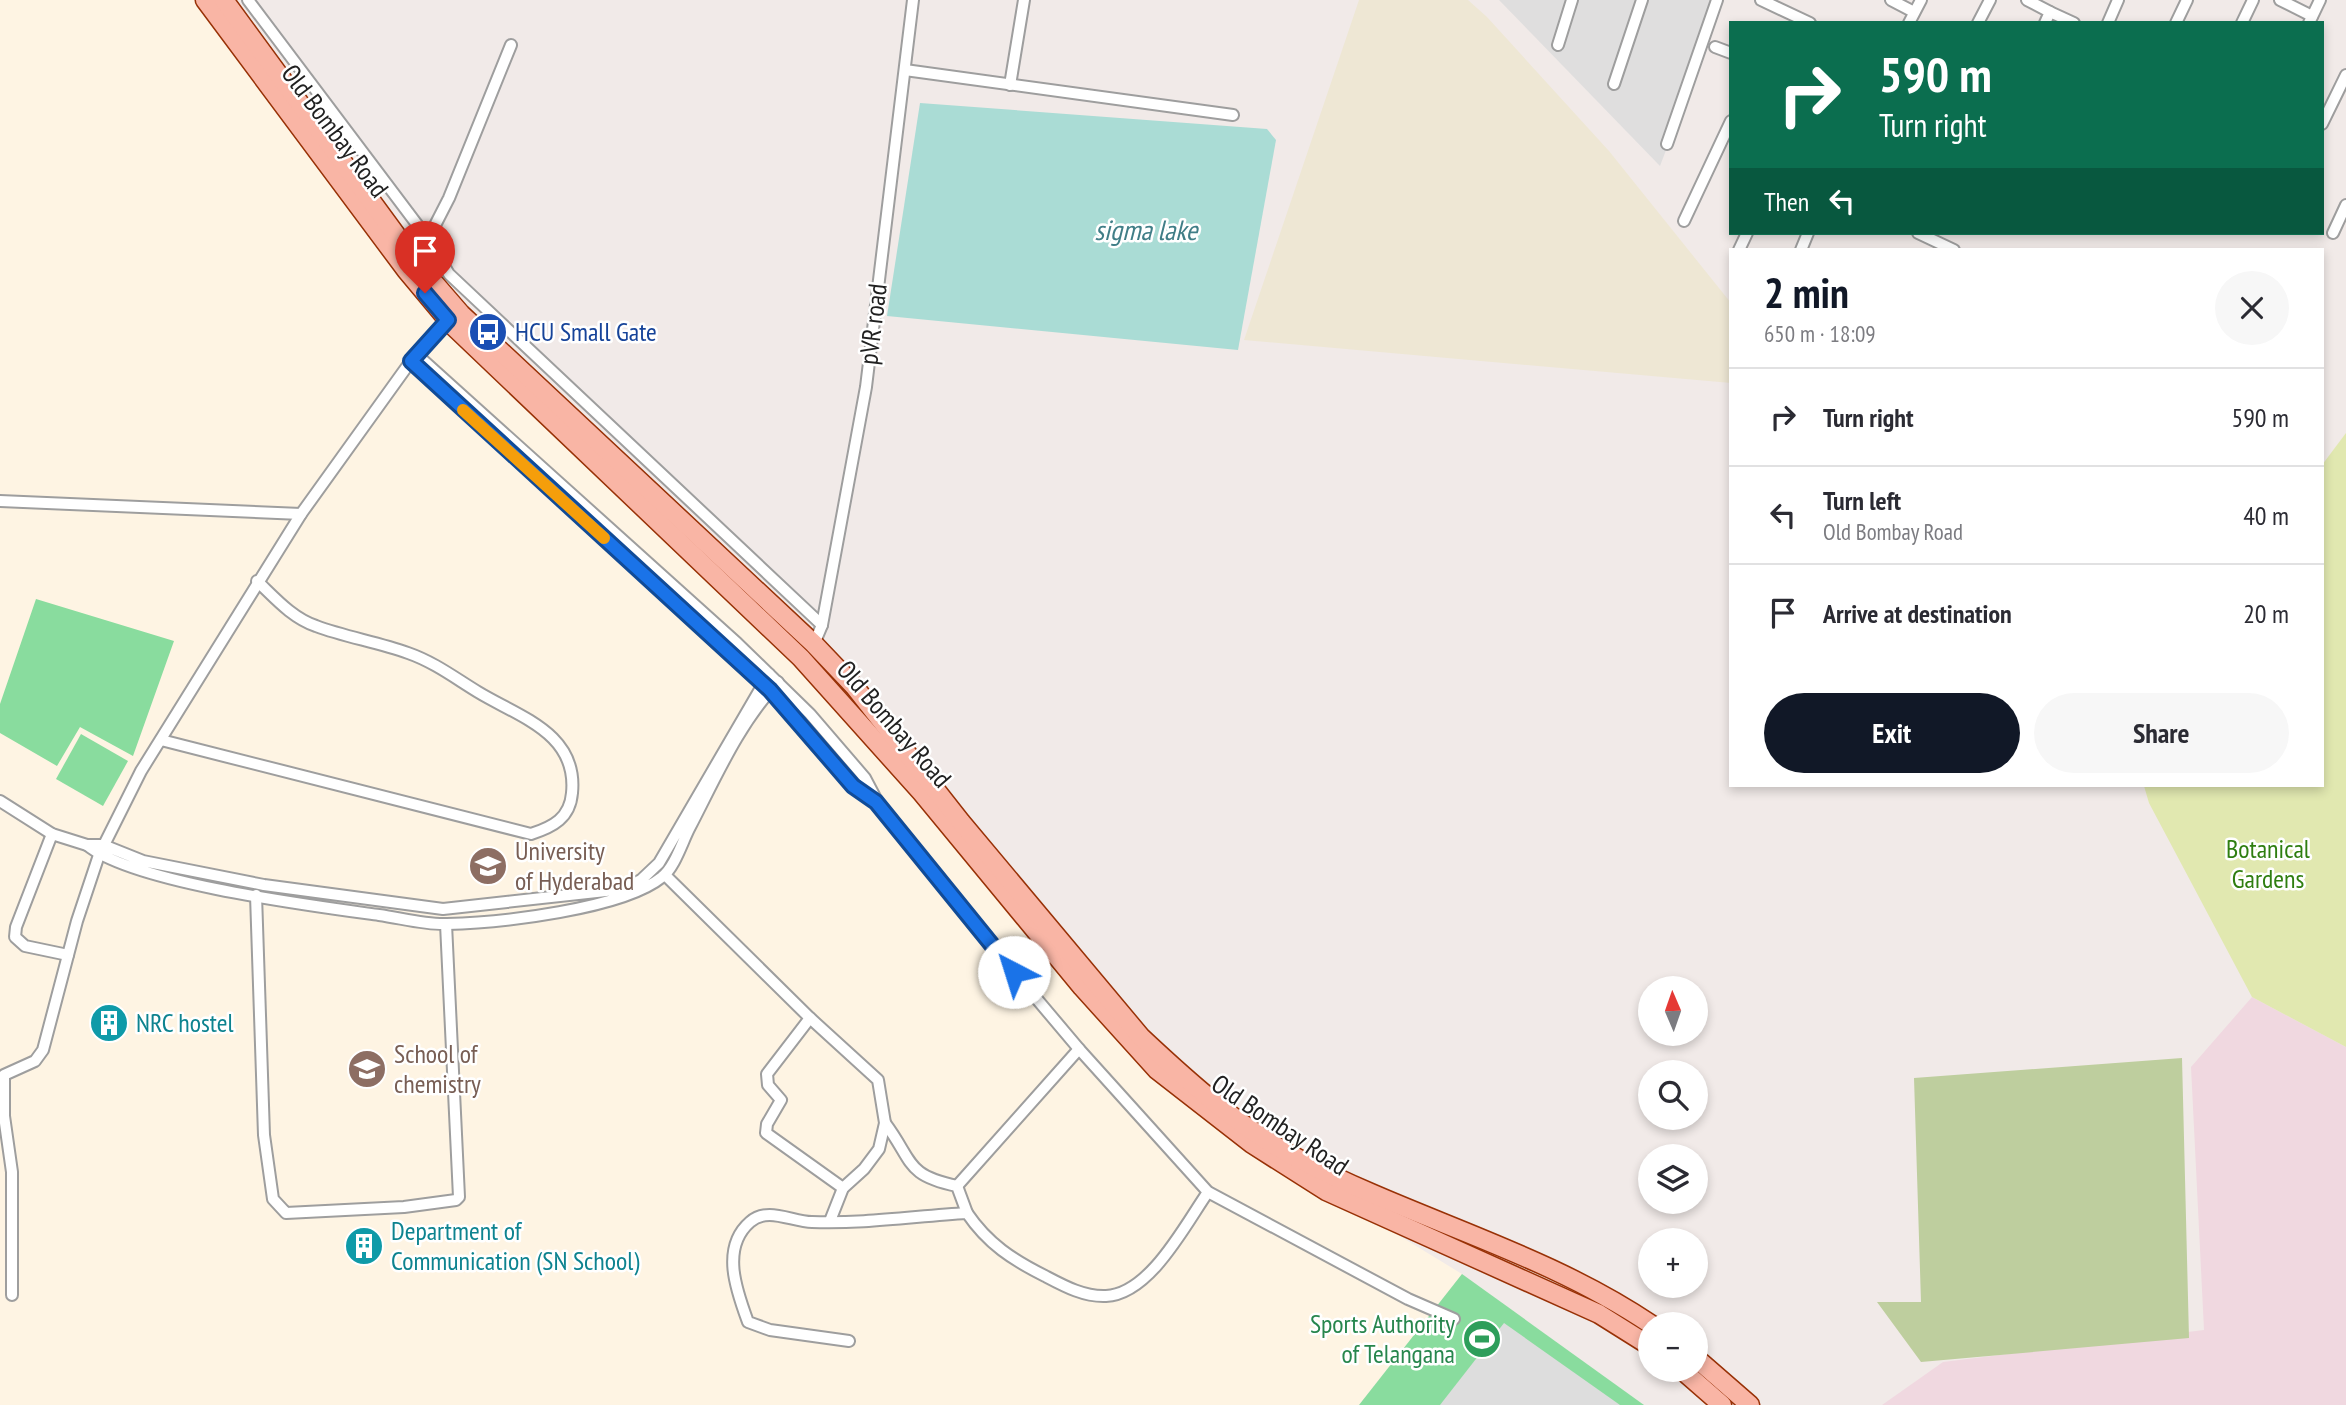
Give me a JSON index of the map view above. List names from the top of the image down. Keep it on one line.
{"streets":{"main road":["Old Bombay Road"],"street":["pVR road"]},"crossings":[["Old Bombay Road","pVR road"]],"water":["sigma lake"],"parks":["Botanical Gardens"],"places":{"bus stop":["HCU Small Gate"],"school or university":["University of Hyderabad","School of chemistry"],"building":["NRC hostel","Department of Communication (SN School)"],"sports":["Sports Authority of Telangana"]},"north":"top","page":{"turn":["590 m","Turn right"],"then":"Then","heading":["2 min","650 m · 18:09"],"list":[{"name":"Turn right","value":"590 m"},{"name":"Turn left","note":"Old Bombay Road","value":"40 m"},{"name":"Arrive at destination","value":"20 m"}],"buttons":["Exit","Share"],"map_buttons":["+","−"]}}
